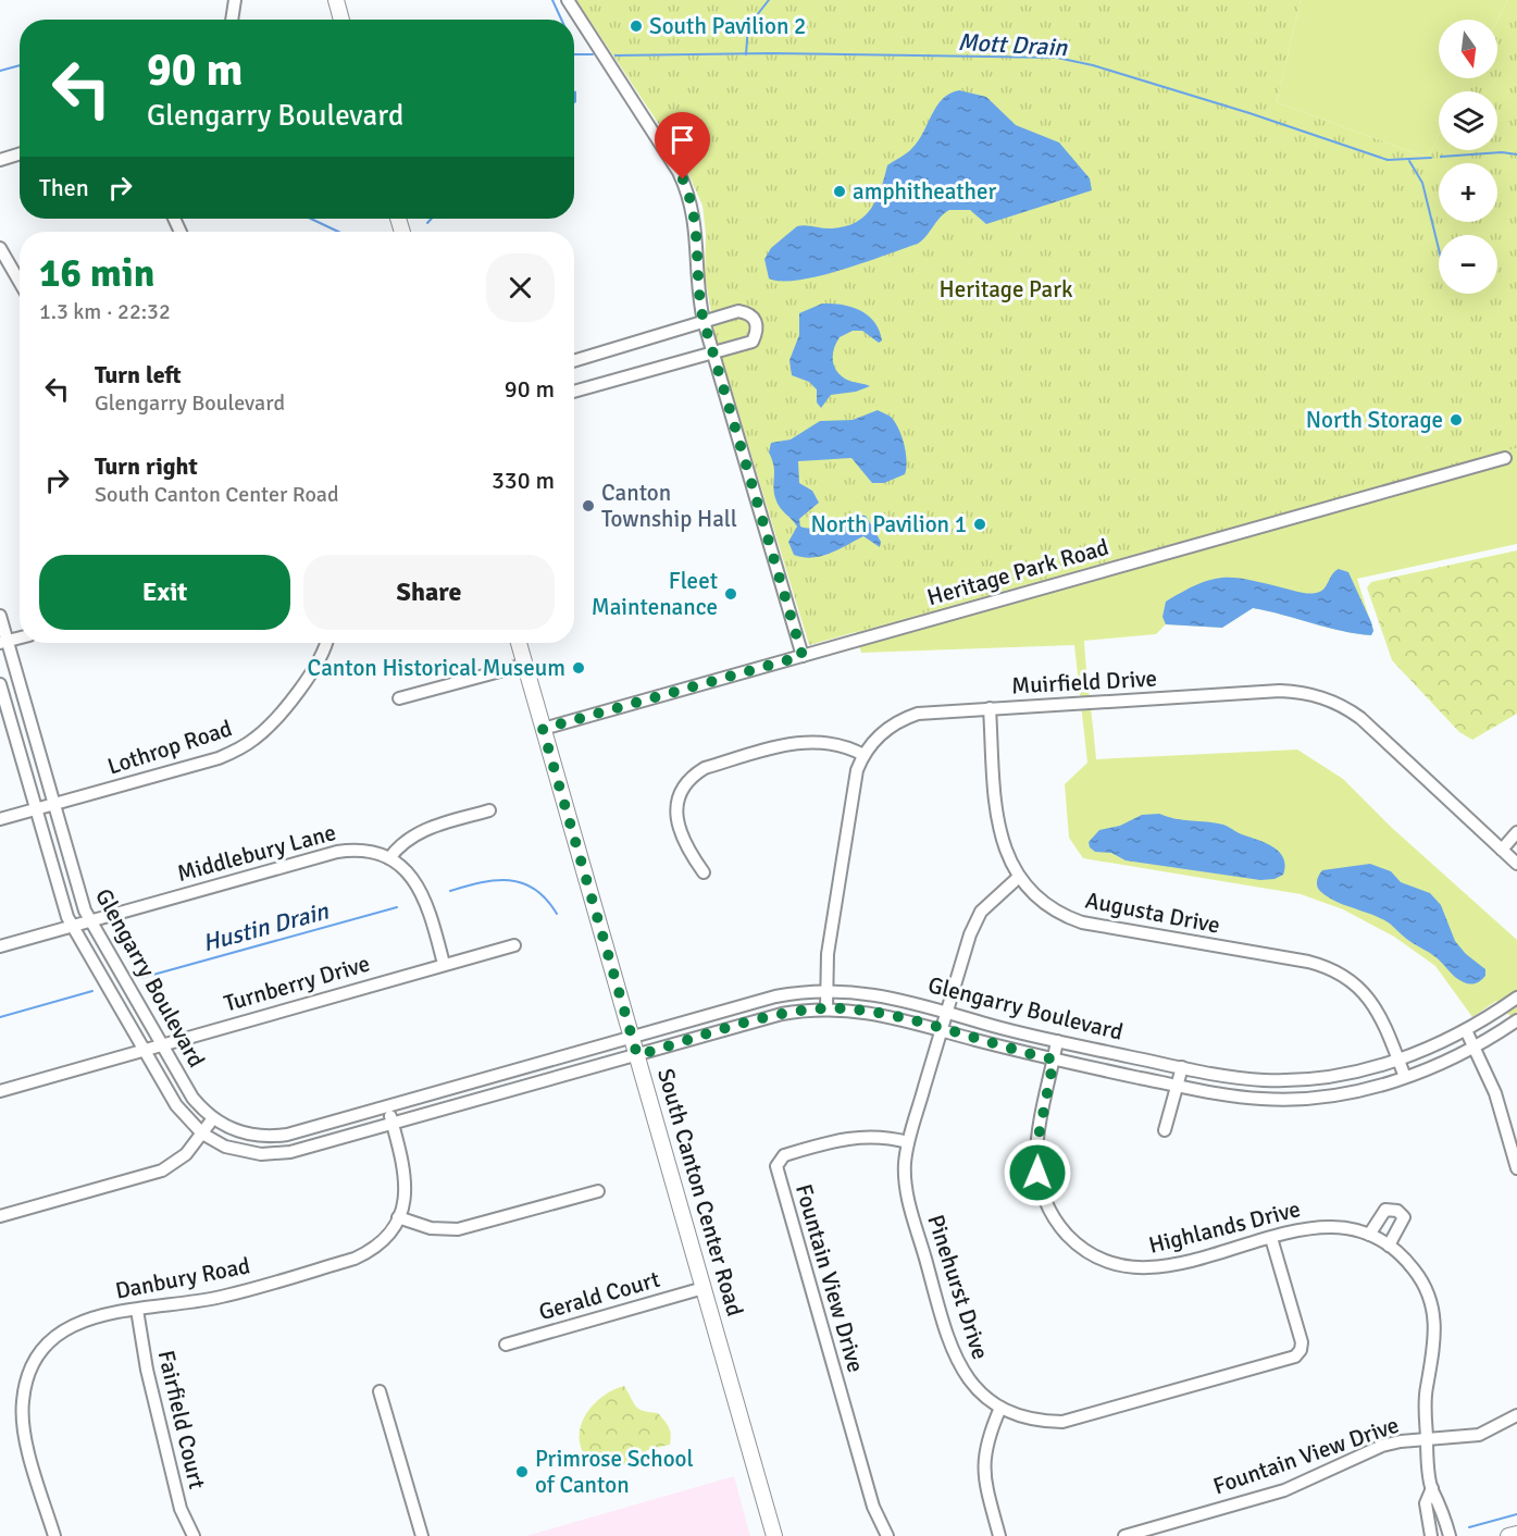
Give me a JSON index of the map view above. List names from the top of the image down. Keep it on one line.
{"streets":{"main road":["South Canton Center Road"],"street":["Heritage Park Road","Muirfield Drive","Lothrop Road","Middlebury Lane","Augusta Drive","Glengarry Boulevard","Turnberry Drive","Highlands Drive","Danbury Road","Fountain View Drive","Pinehurst Drive","Gerald Court","Fairfield Court"]},"crossings":[["Heritage Park Road","South Canton Center Road"],["Muirfield Drive","Augusta Drive"],["Muirfield Drive","Glengarry Boulevard"],["Lothrop Road","Glengarry Boulevard"],["Middlebury Lane","Glengarry Boulevard"],["Middlebury Lane","Turnberry Drive"],["Augusta Drive","Glengarry Boulevard"],["Augusta Drive","Pinehurst Drive"],["Glengarry Boulevard","Turnberry Drive"],["Glengarry Boulevard","South Canton Center Road"],["Glengarry Boulevard","Highlands Drive"],["Glengarry Boulevard","Danbury Road"],["Glengarry Boulevard","Pinehurst Drive"],["South Canton Center Road","Gerald Court"],["Highlands Drive","Fountain View Drive"],["Highlands Drive","Pinehurst Drive"],["Danbury Road","Fairfield Court"],["Fountain View Drive","Pinehurst Drive"]],"water":["Mott Drain","Hustin Drain"],"parks":["Heritage Park"],"places":["South Pavilion 2","amphitheather","North Storage","Canton Township Hall","North Pavilion 1","Fleet Maintenance","Canton Historical Museum","Primrose School of Canton"],"north":"bottom","page":{"map_buttons":["+","−"],"turn":["90 m","Glengarry Boulevard"],"then":"Then","heading":["16 min","1.3 km · 22:32"],"list":[{"name":"Turn left","note":"Glengarry Boulevard","value":"90 m"},{"name":"Turn right","note":"South Canton Center Road","value":"330 m"}],"buttons":["Exit","Share"]}}
